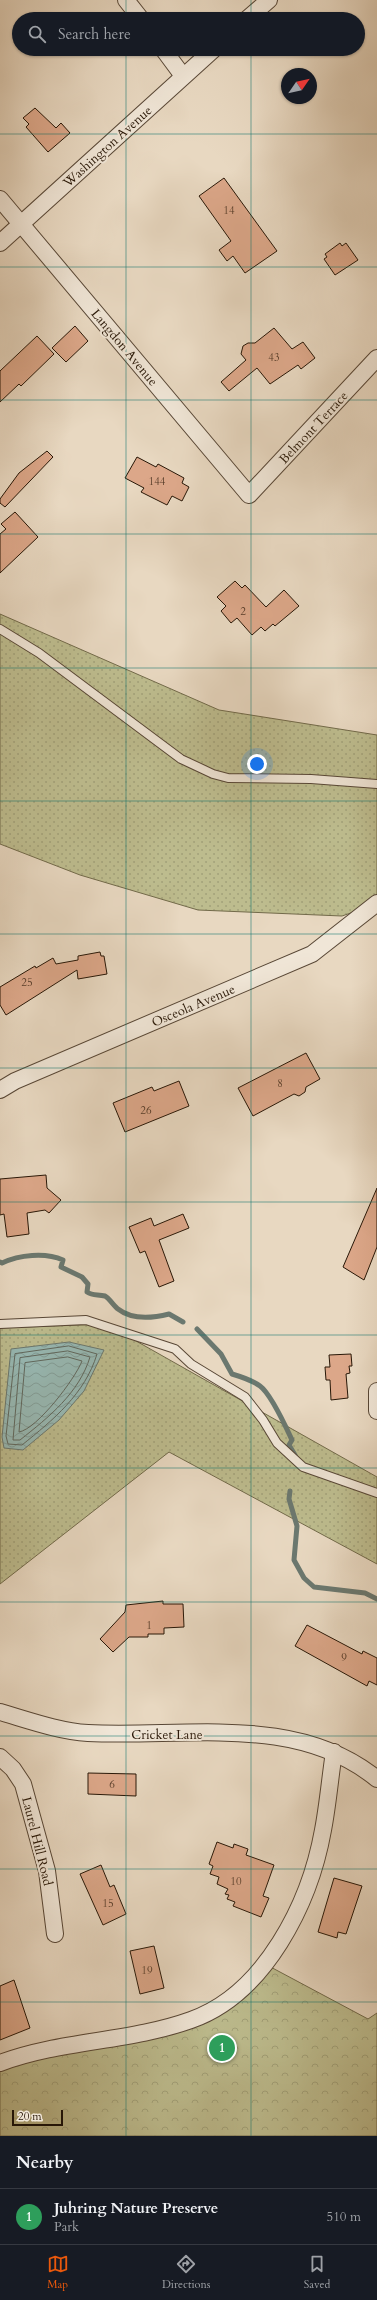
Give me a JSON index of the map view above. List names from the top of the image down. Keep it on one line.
{"streets":{"street":["Washington Avenue","Langdon Avenue","Belmont Terrace","Osceola Avenue","Cricket Lane","Laurel Hill Road"]},"crossings":[["Washington Avenue","Langdon Avenue"],["Langdon Avenue","Belmont Terrace"]],"house_numbers":["14","43","144","2","25","8","26","1","9","6","10","15","19"],"scale_bar":"20 m","north":"top right","page":{"search":"Search here","pins":"1","scale":"20 m","heading":"Nearby","list":[{"mark":"1","name":"Juhring Nature Preserve","note":"Park","value":"510 m"}],"nav":["Map","Directions","Saved"]}}
